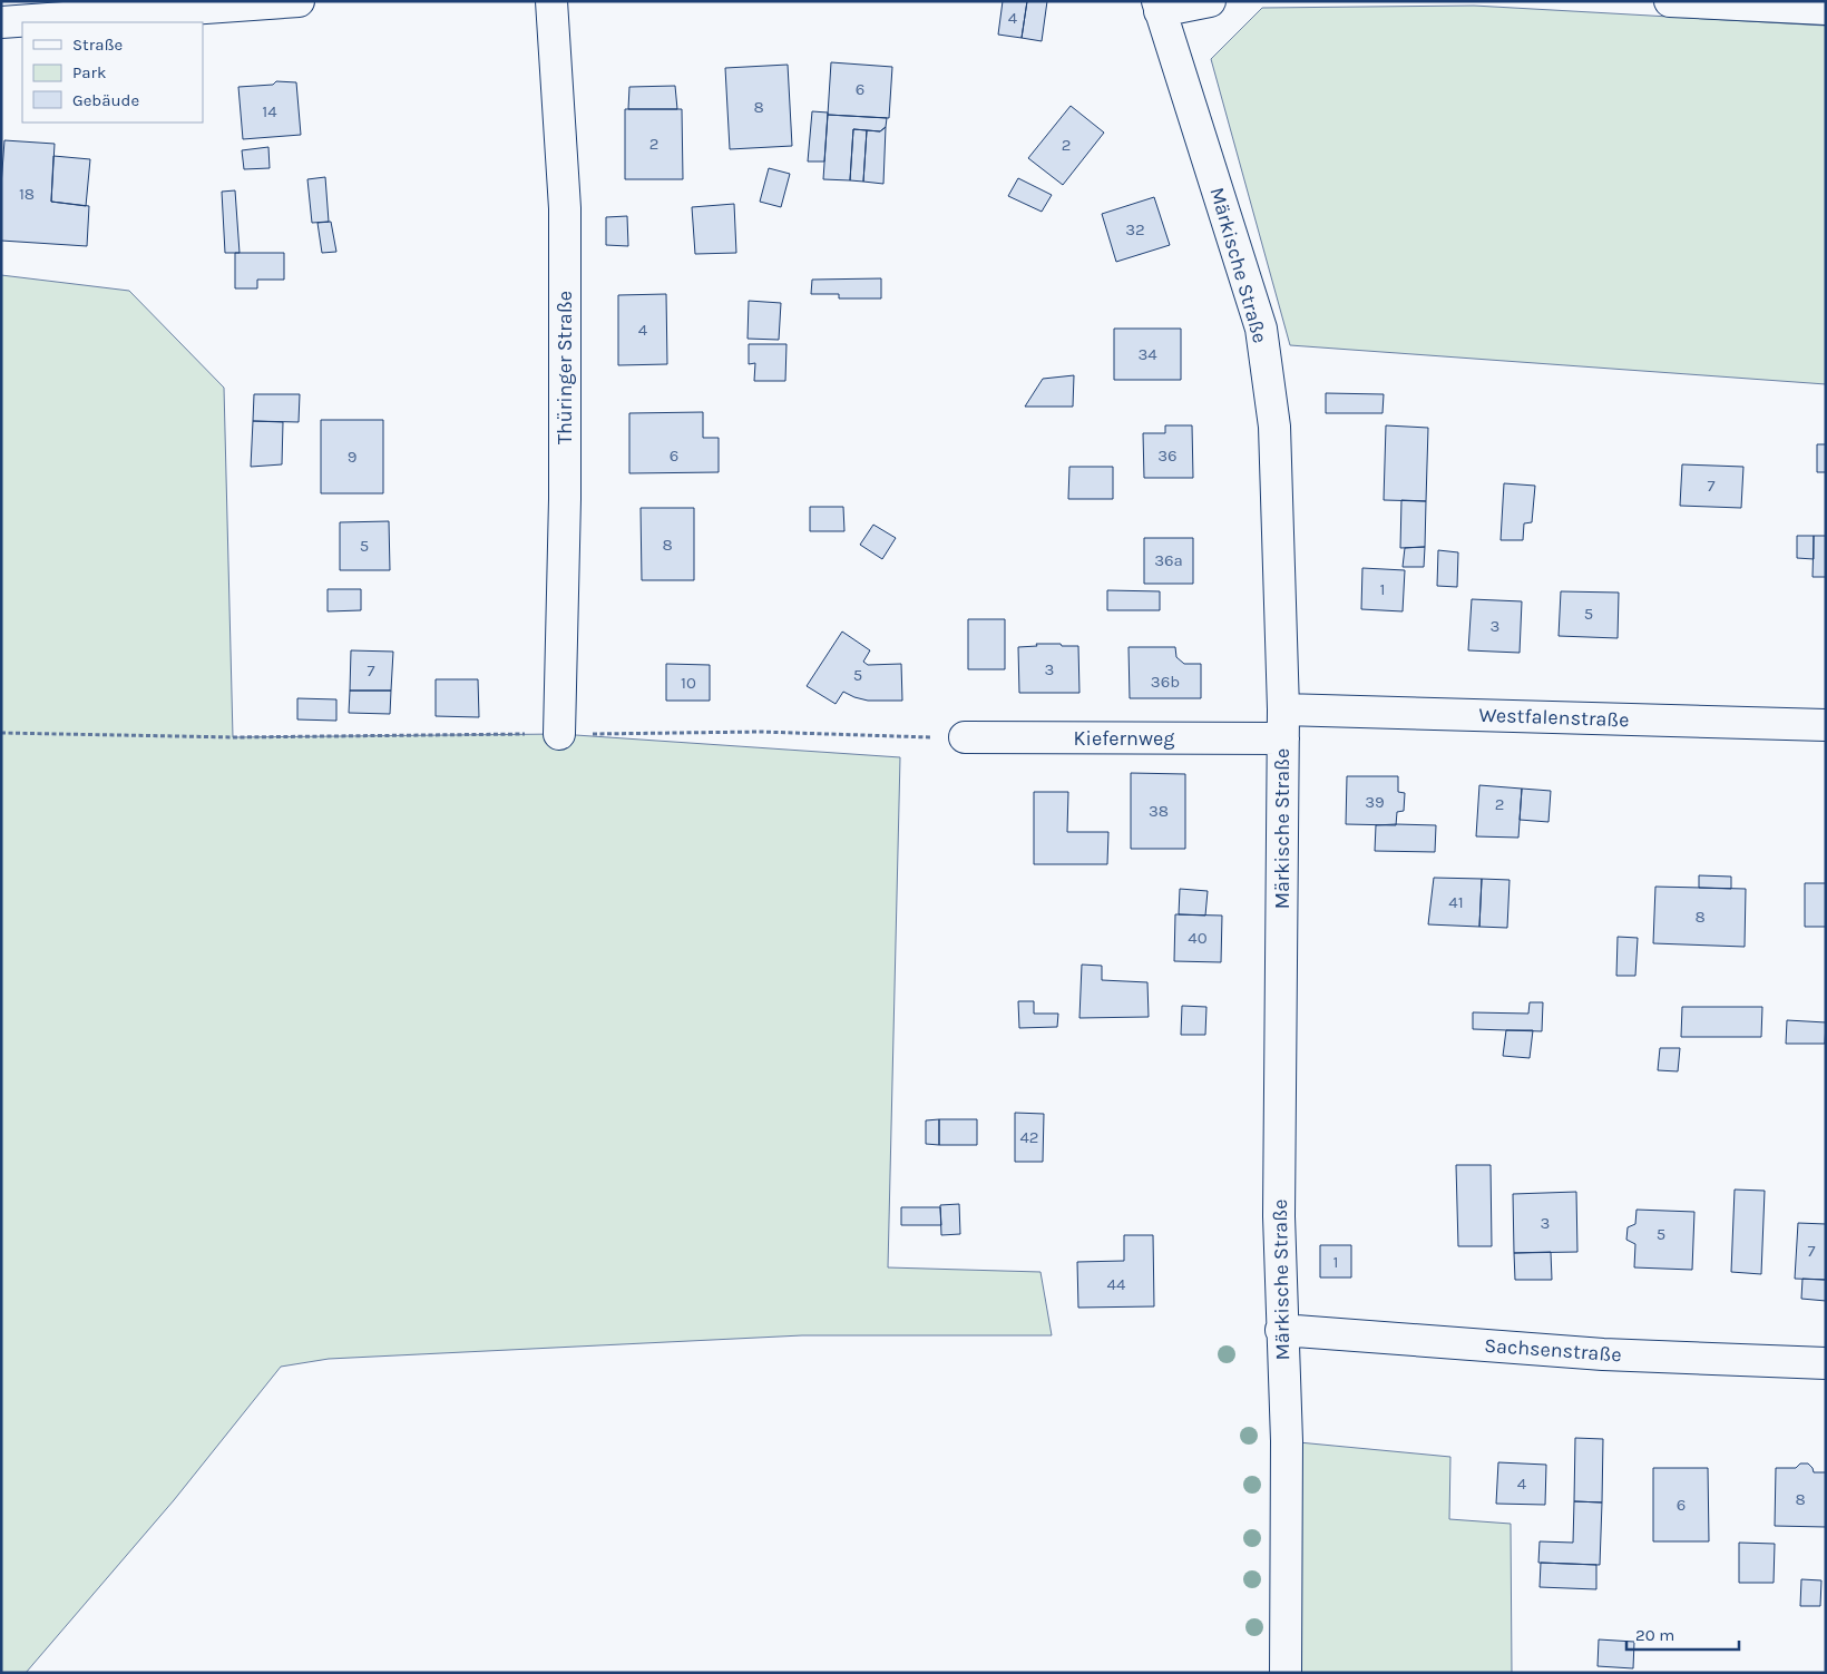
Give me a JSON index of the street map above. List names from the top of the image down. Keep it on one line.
{"streets":{"street":["Märkische Straße","Thüringer Straße","Westfalenstraße","Kiefernweg","Sachsenstraße"]},"crossings":[["Märkische Straße","Westfalenstraße"],["Märkische Straße","Kiefernweg"],["Märkische Straße","Sachsenstraße"],["Westfalenstraße","Kiefernweg"]],"house_numbers":["4","6","8","14","2","2","18","32","4","34","6","36","9","7","8","5","36a","1","5","3","3","7","5","36b","10","39","2","38","41","8","40","42","3","5","7","1","44","4","8","6"],"legend":["Straße","Park","Gebäude"],"scale_bar":"20 m"}
